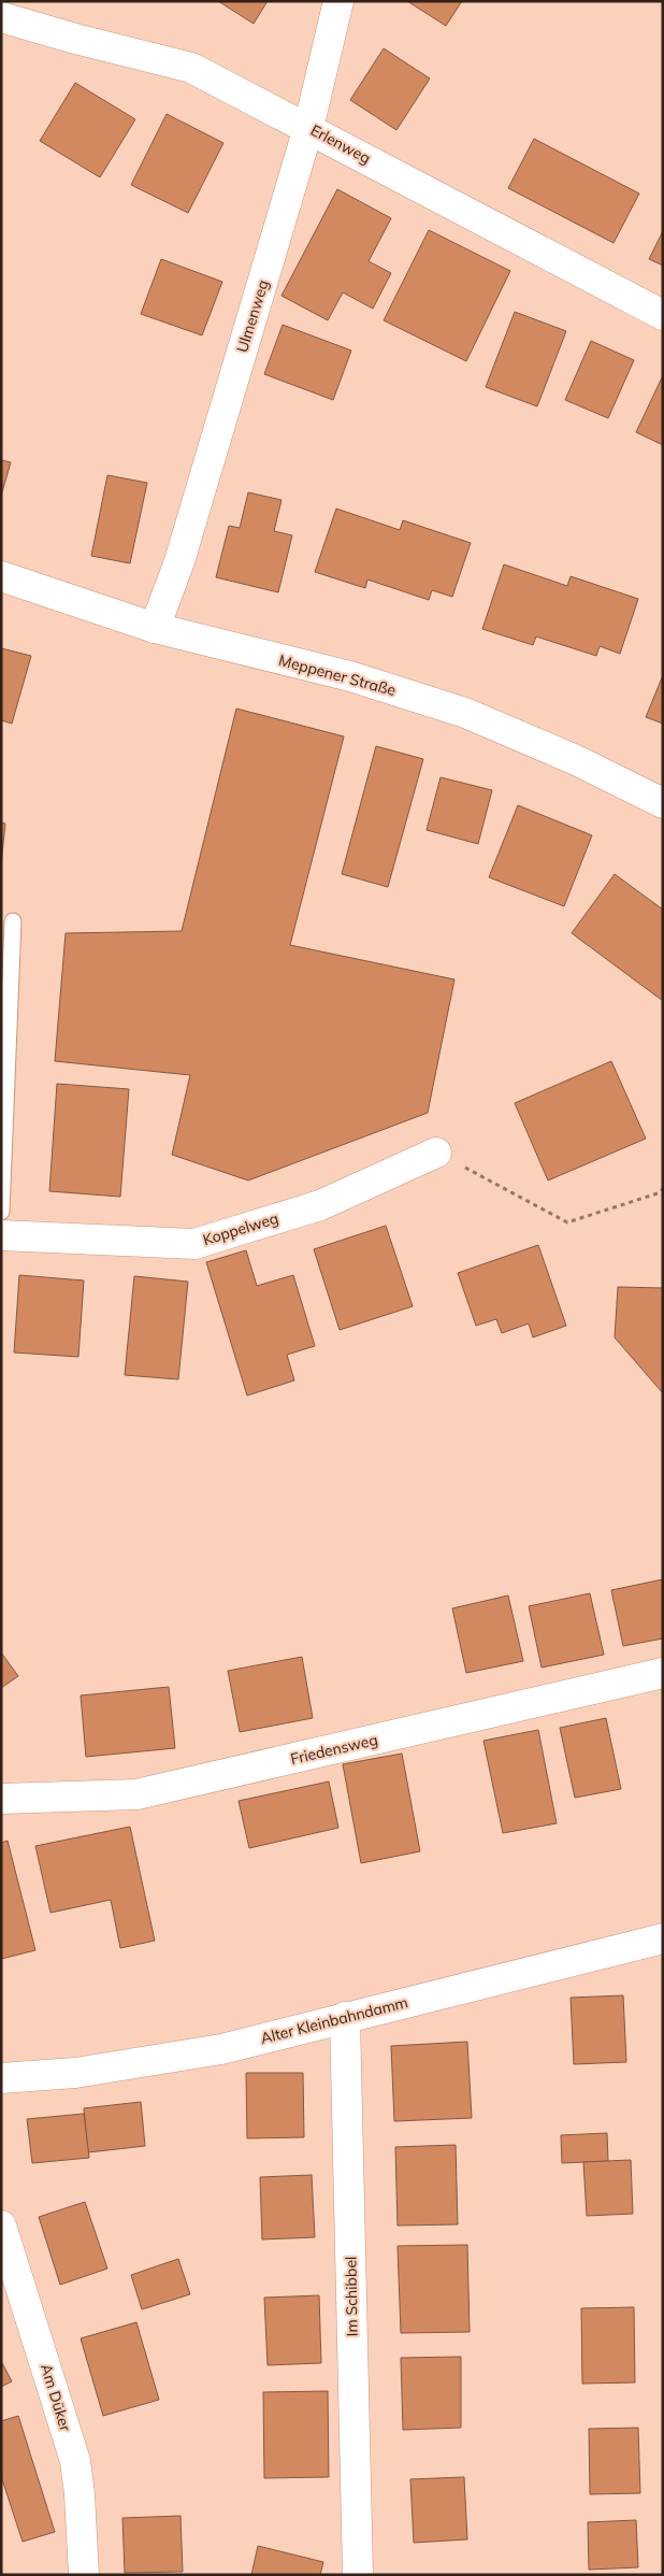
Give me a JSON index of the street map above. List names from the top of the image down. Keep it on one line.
{"streets":{"street":["Erlenweg","Ulmenweg","Meppener Straße","Koppelweg","Friedensweg","Alter Kleinbahndamm","Im Schibbel","Am Düker"]},"crossings":[["Erlenweg","Ulmenweg"],["Ulmenweg","Meppener Straße"],["Alter Kleinbahndamm","Im Schibbel"]]}
